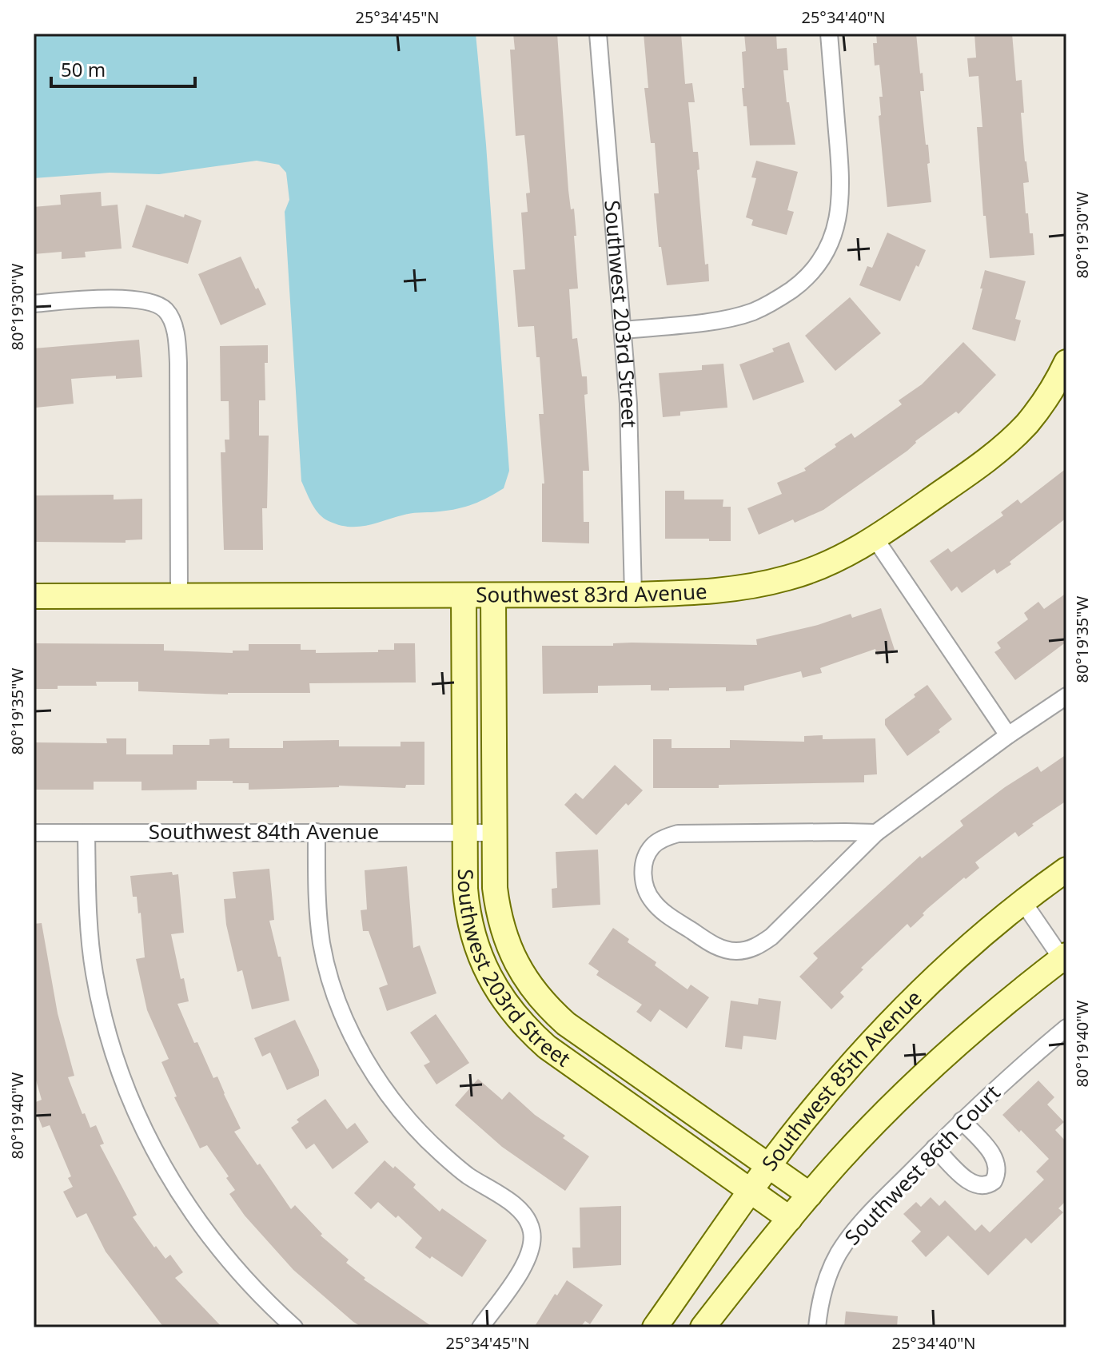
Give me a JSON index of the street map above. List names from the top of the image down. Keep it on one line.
{"streets":{"street":["Southwest 203rd Street","Southwest 83rd Avenue","Southwest 84th Avenue","Southwest 85th Avenue","Southwest 86th Court"]},"crossings":[["Southwest 203rd Street","Southwest 83rd Avenue"],["Southwest 203rd Street","Southwest 84th Avenue"],["Southwest 203rd Street","Southwest 85th Avenue"]],"scale_bar":"50 m","coordinates":["25°34'45\"N","25°34'40\"N","80°19'30\"W","80°19'35\"W","80°19'40\"W"]}
